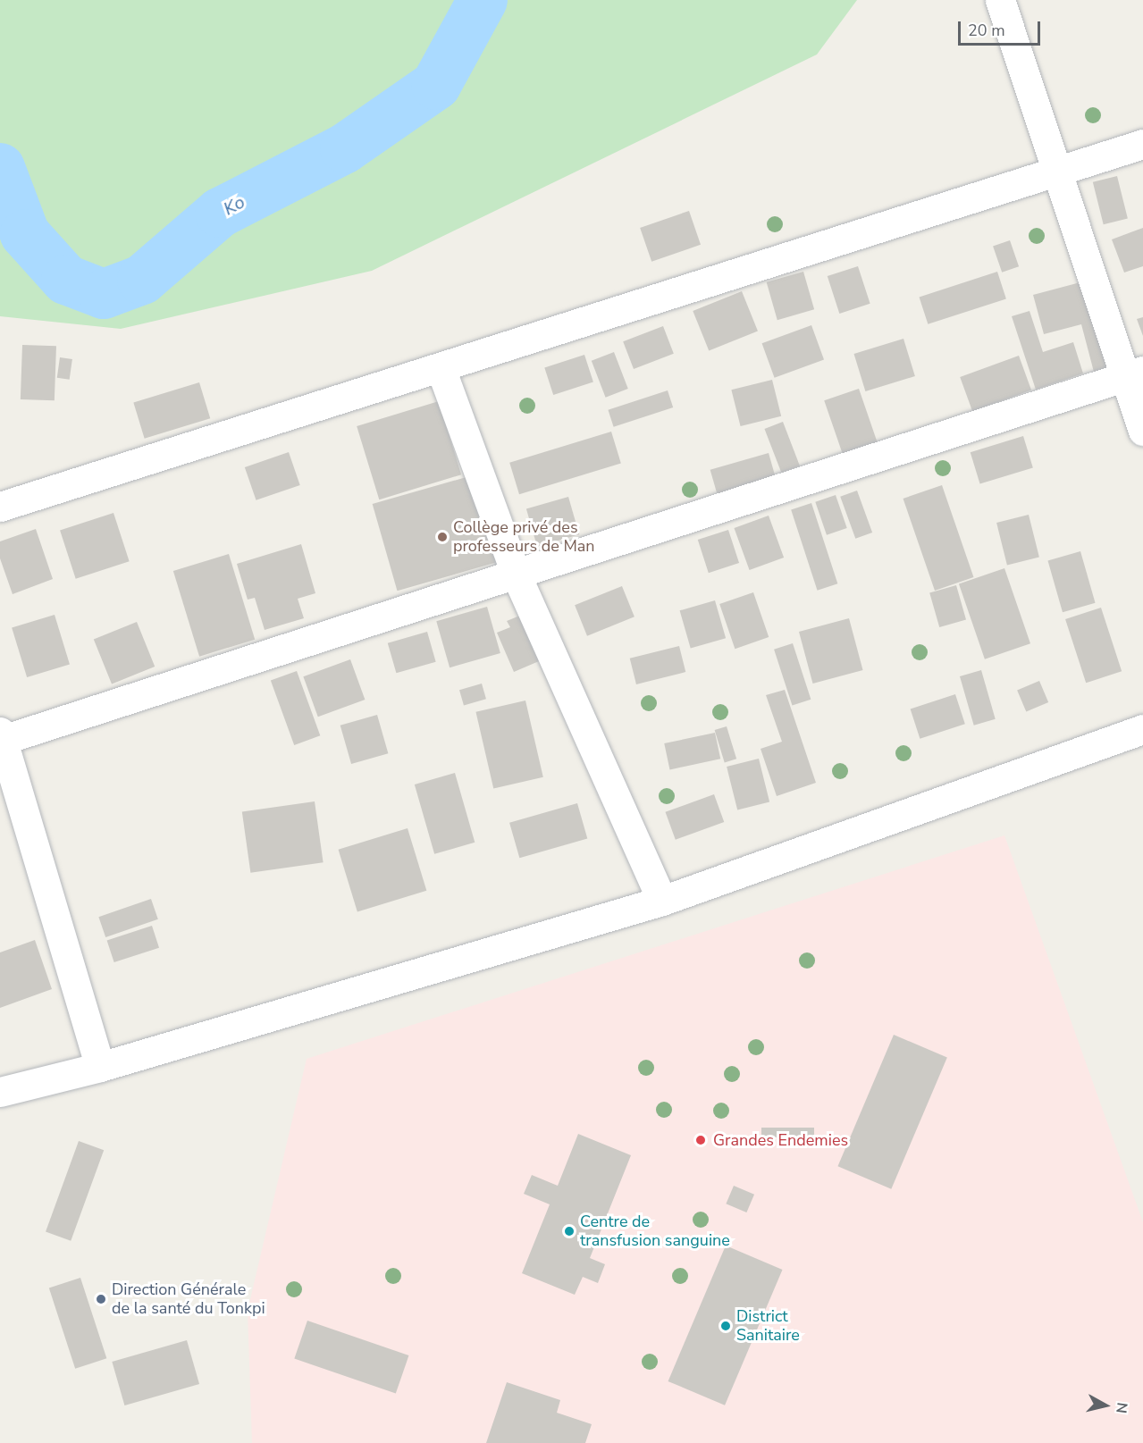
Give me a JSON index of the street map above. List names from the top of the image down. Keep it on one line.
{"water":["Ko"],"places":["Collège privé des professeurs de Man","Grandes Endemies","Centre de transfusion sanguine","Direction Générale de la santé du Tonkpi","District Sanitaire"],"scale_bar":"20 m","north":"right"}
